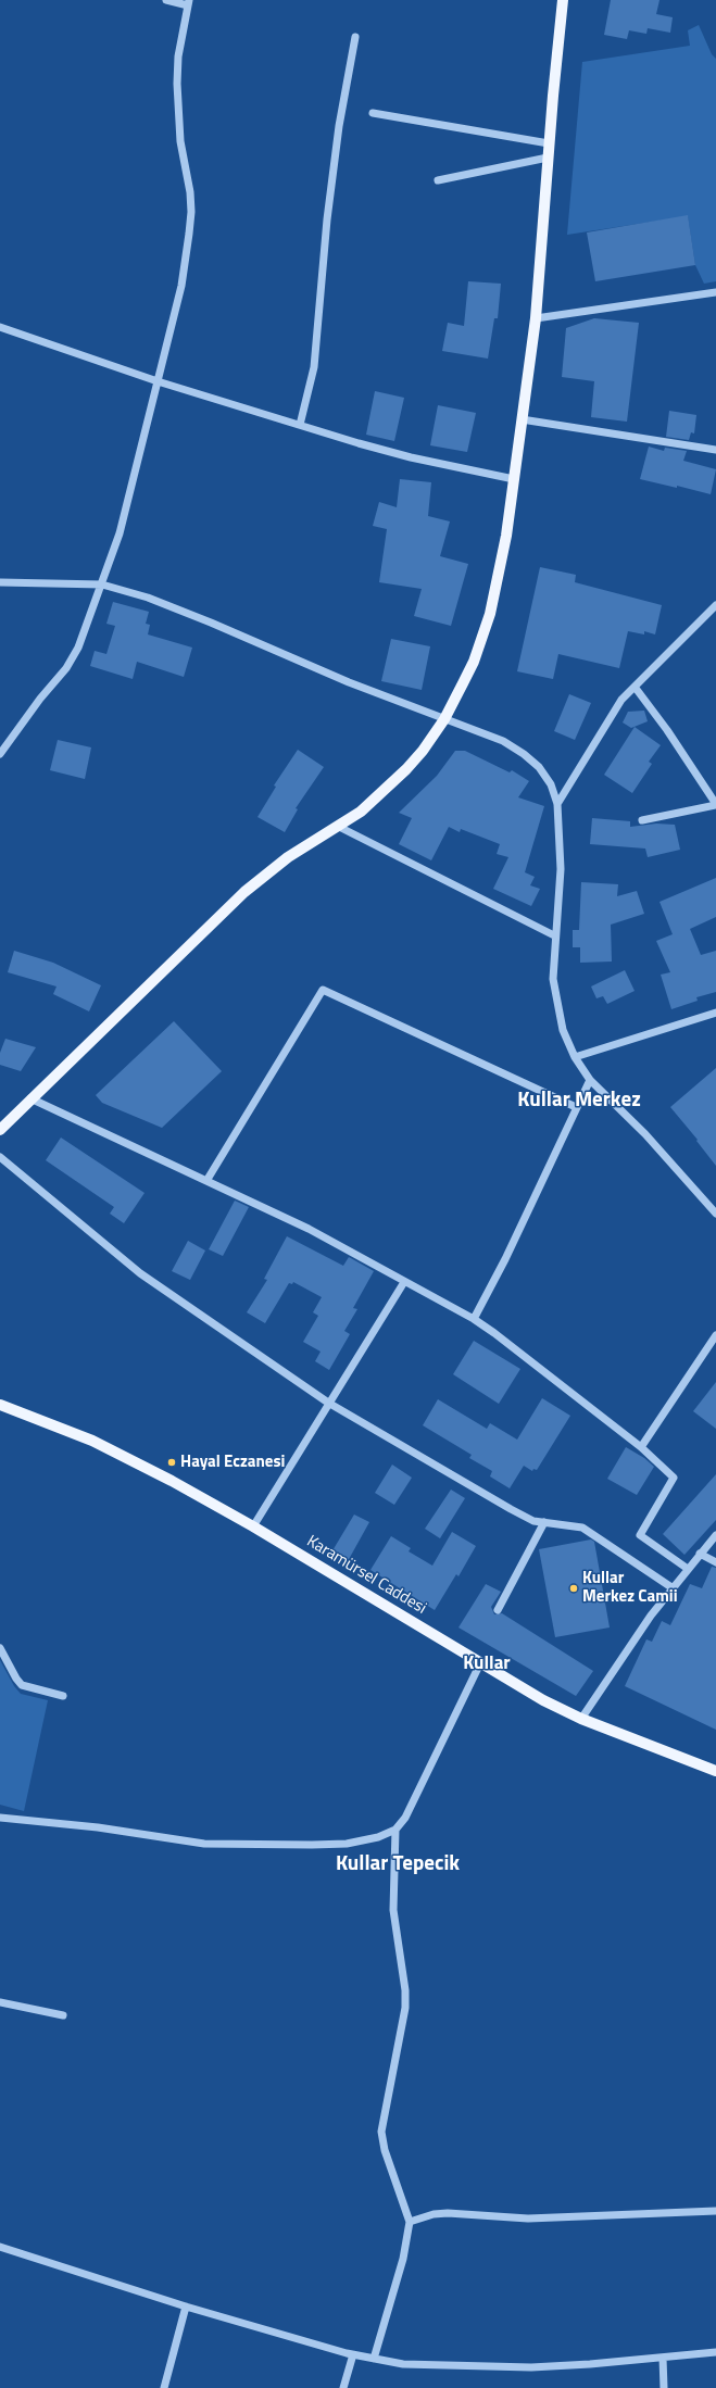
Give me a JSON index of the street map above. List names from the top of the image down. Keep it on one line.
{"streets":{"main road":["Karamürsel Caddesi"]},"districts":["Kullar Merkez","Kullar","Kullar Tepecik"],"places":["Hayal Eczanesi","Kullar Merkez Camii"]}
